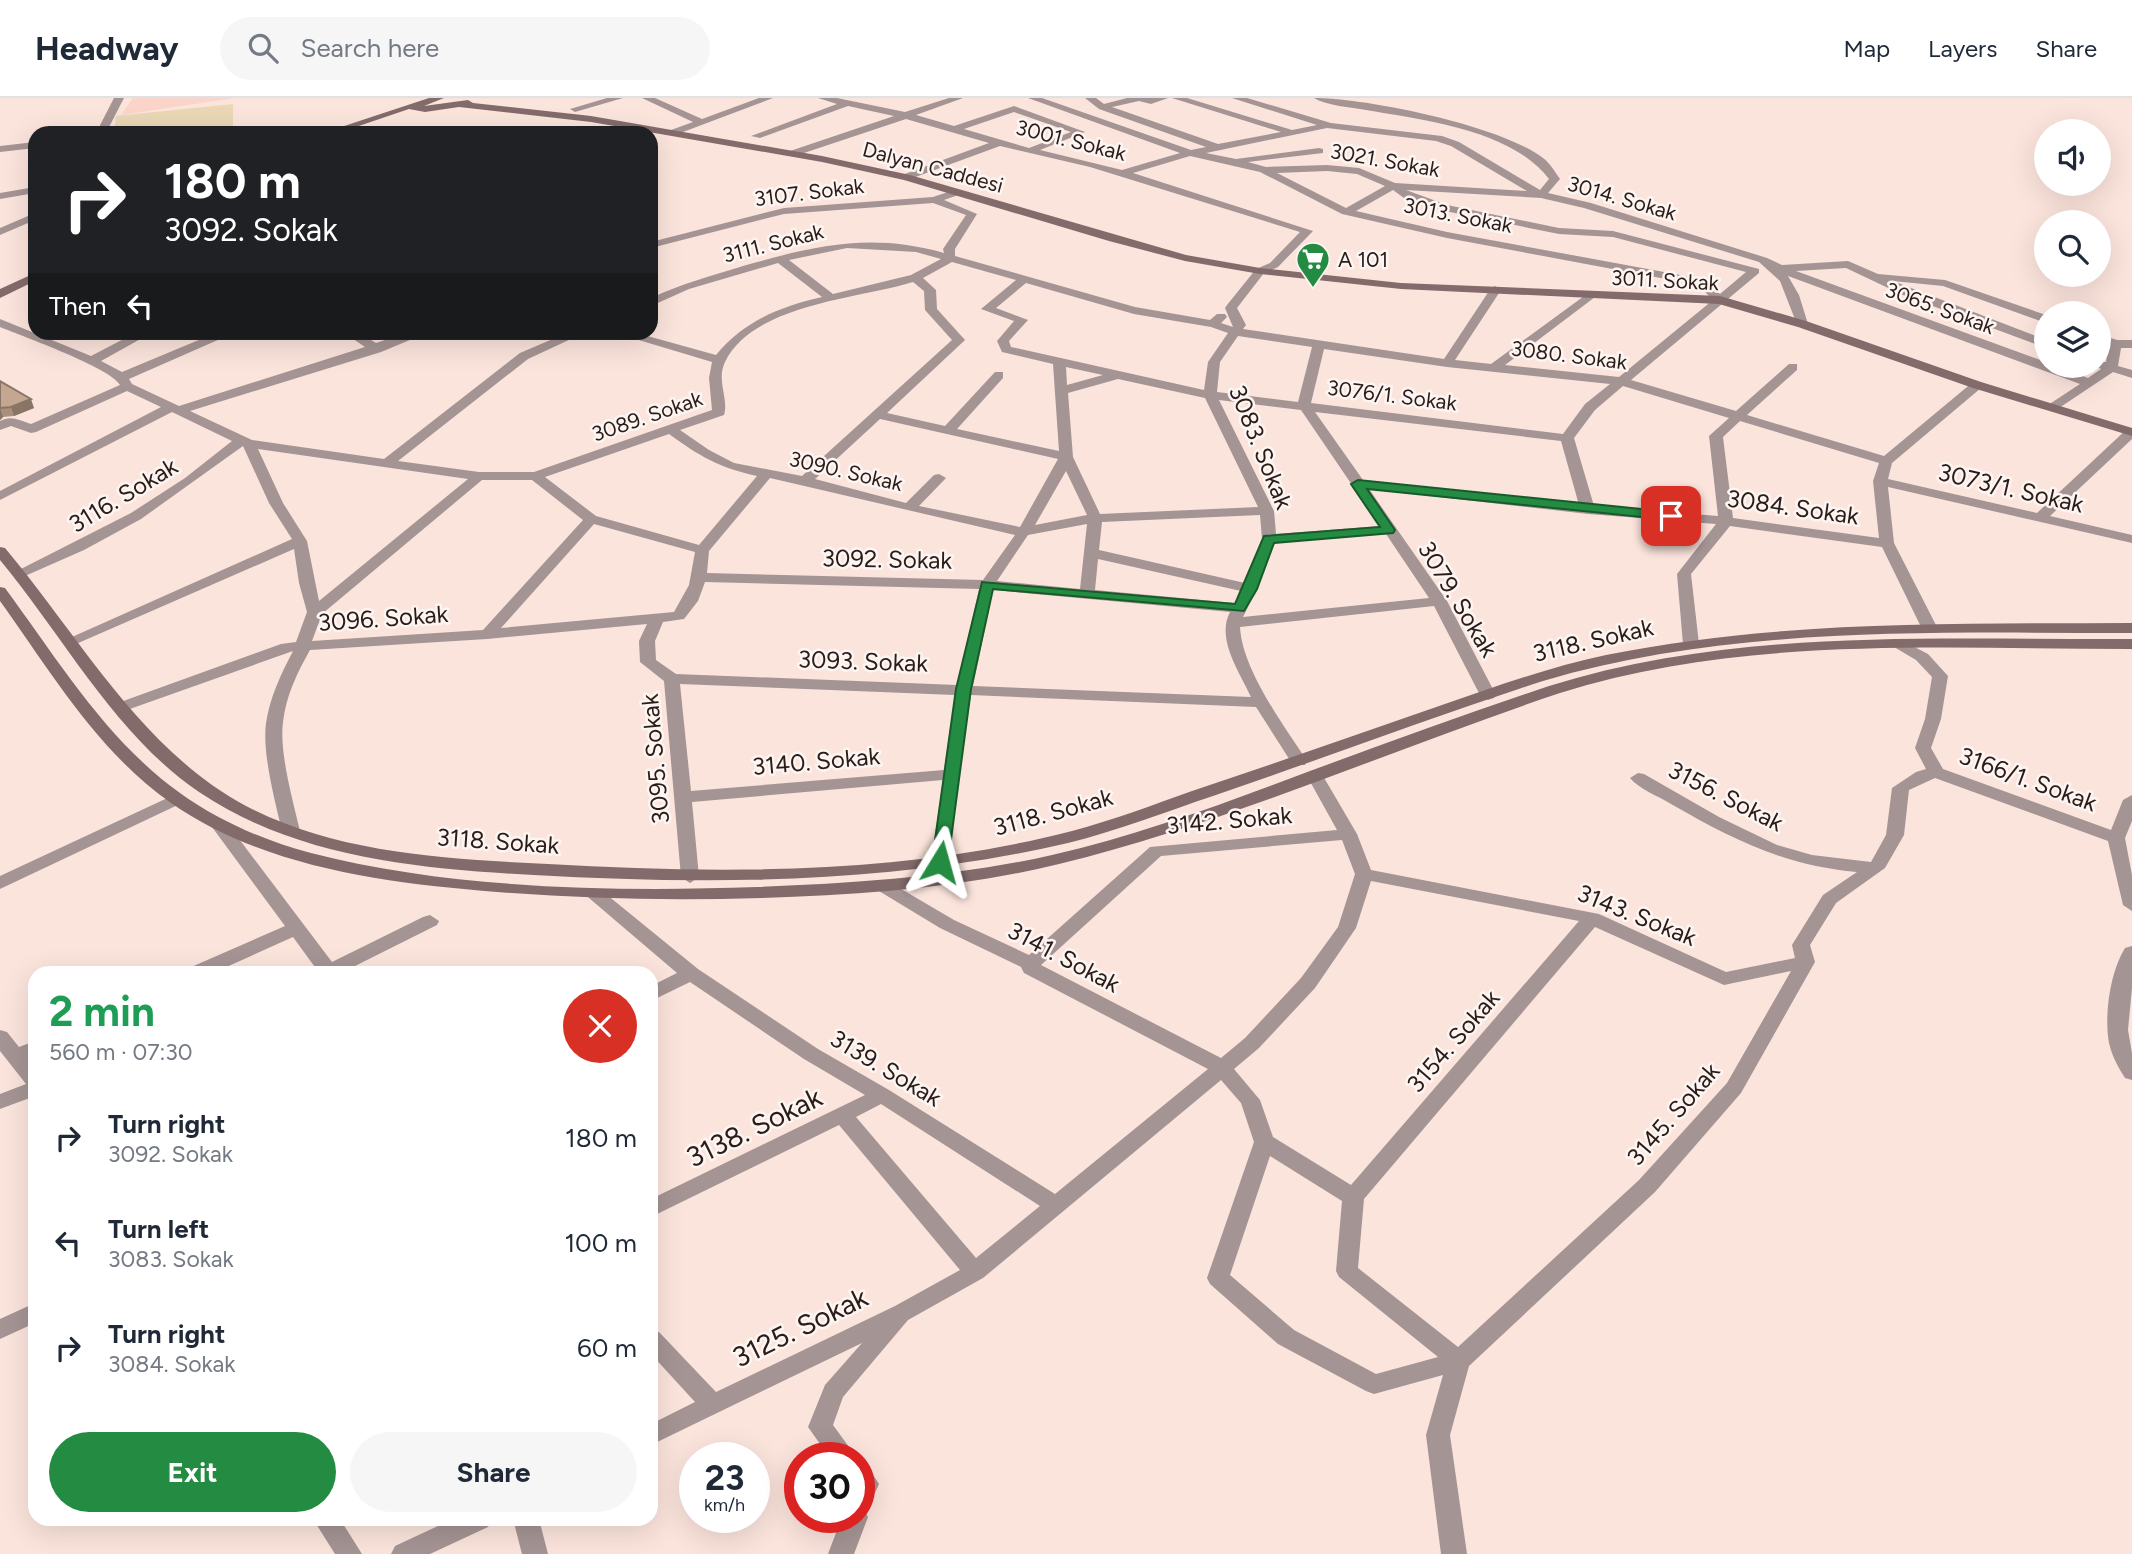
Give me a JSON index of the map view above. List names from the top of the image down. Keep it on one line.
{"streets":{"main road":["Dalyan Caddesi","3011. Sokak","3118. Sokak"],"street":["3001. Sokak","3021. Sokak","3107. Sokak","3014. Sokak","3013. Sokak","3111. Sokak","3065. Sokak","3080. Sokak","3076/1. Sokak","3089. Sokak","3083. Sokak","3090. Sokak","3073/1. Sokak","3116. Sokak","3084. Sokak","3092. Sokak","3079. Sokak","3096. Sokak","3093. Sokak","3095. Sokak","3140. Sokak","3166/1. Sokak","3156. Sokak","3142. Sokak","3143. Sokak","3141. Sokak","3154. Sokak","3139. Sokak","3145. Sokak","3138. Sokak","3125. Sokak"]},"crossings":[["3001. Sokak","Dalyan Caddesi"],["3001. Sokak","3011. Sokak"],["3021. Sokak","3014. Sokak"],["3021. Sokak","3013. Sokak"],["Dalyan Caddesi","3011. Sokak"],["3014. Sokak","3065. Sokak"],["3013. Sokak","3011. Sokak"],["3111. Sokak","3089. Sokak"],["3080. Sokak","3083. Sokak"],["3076/1. Sokak","3083. Sokak"],["3076/1. Sokak","3079. Sokak"],["3089. Sokak","3090. Sokak"],["3089. Sokak","3116. Sokak"],["3083. Sokak","3092. Sokak"],["3116. Sokak","3118. Sokak"],["3084. Sokak","3079. Sokak"],["3092. Sokak","3079. Sokak"],["3079. Sokak","3118. Sokak"],["3096. Sokak","3118. Sokak"],["3096. Sokak","3095. Sokak"],["3118. Sokak","3095. Sokak"],["3118. Sokak","3141. Sokak"],["3118. Sokak","3139. Sokak"],["3093. Sokak","3095. Sokak"],["3095. Sokak","3140. Sokak"],["3166/1. Sokak","3145. Sokak"],["3156. Sokak","3145. Sokak"],["3142. Sokak","3141. Sokak"],["3143. Sokak","3154. Sokak"],["3143. Sokak","3145. Sokak"],["3143. Sokak","3125. Sokak"],["3141. Sokak","3125. Sokak"],["3139. Sokak","3138. Sokak"],["3139. Sokak","3125. Sokak"]],"places":{"supermarket":["A 101"]},"page":{"header":"Headway","search":"Search here","nav":["Map","Layers","Share"],"turn":["180 m","3092. Sokak"],"then":"Then","heading":["2 min","560 m · 07:30"],"list":[{"name":"Turn right","note":"3092. Sokak","value":"180 m"},{"name":"Turn left","note":"3083. Sokak","value":"100 m"},{"name":"Turn right","note":"3084. Sokak","value":"60 m"}],"buttons":["Exit","Share"],"speed":"23 km/h","limit":"30"}}
